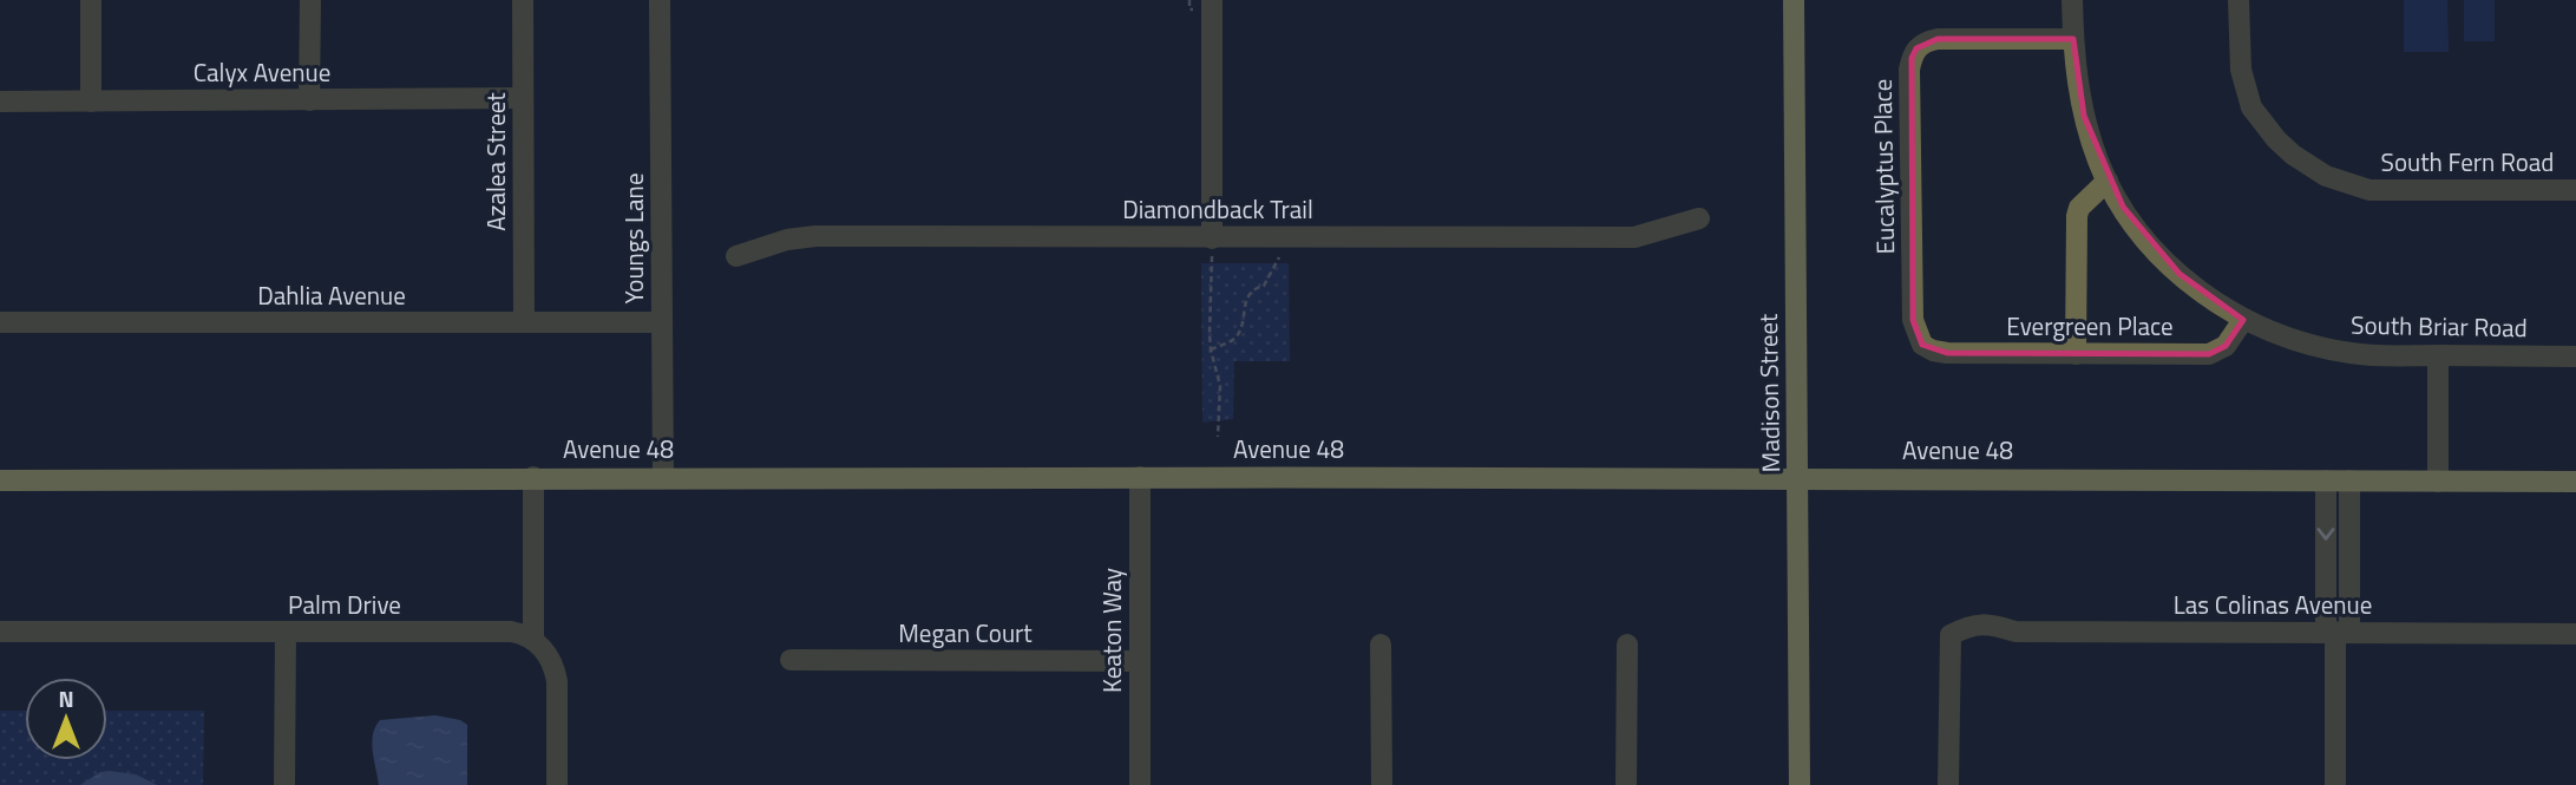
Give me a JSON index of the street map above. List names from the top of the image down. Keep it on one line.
{"streets":{"main road":["Madison Street","Avenue 48"],"street":["Calyx Avenue","Azalea Street","South Fern Road","Eucalyptus Place","Diamondback Trail","Youngs Lane","Dahlia Avenue","Evergreen Place","South Briar Road","Palm Drive","Las Colinas Avenue","Keaton Way","Megan Court"]},"crossings":[["Calyx Avenue","Azalea Street"],["Azalea Street","Dahlia Avenue"],["Eucalyptus Place","Evergreen Place"],["Eucalyptus Place","South Briar Road"],["Youngs Lane","Dahlia Avenue"],["Youngs Lane","Avenue 48"],["Evergreen Place","South Briar Road"],["Madison Street","Avenue 48"],["Avenue 48","Keaton Way"],["Keaton Way","Megan Court"]],"north":"top"}
